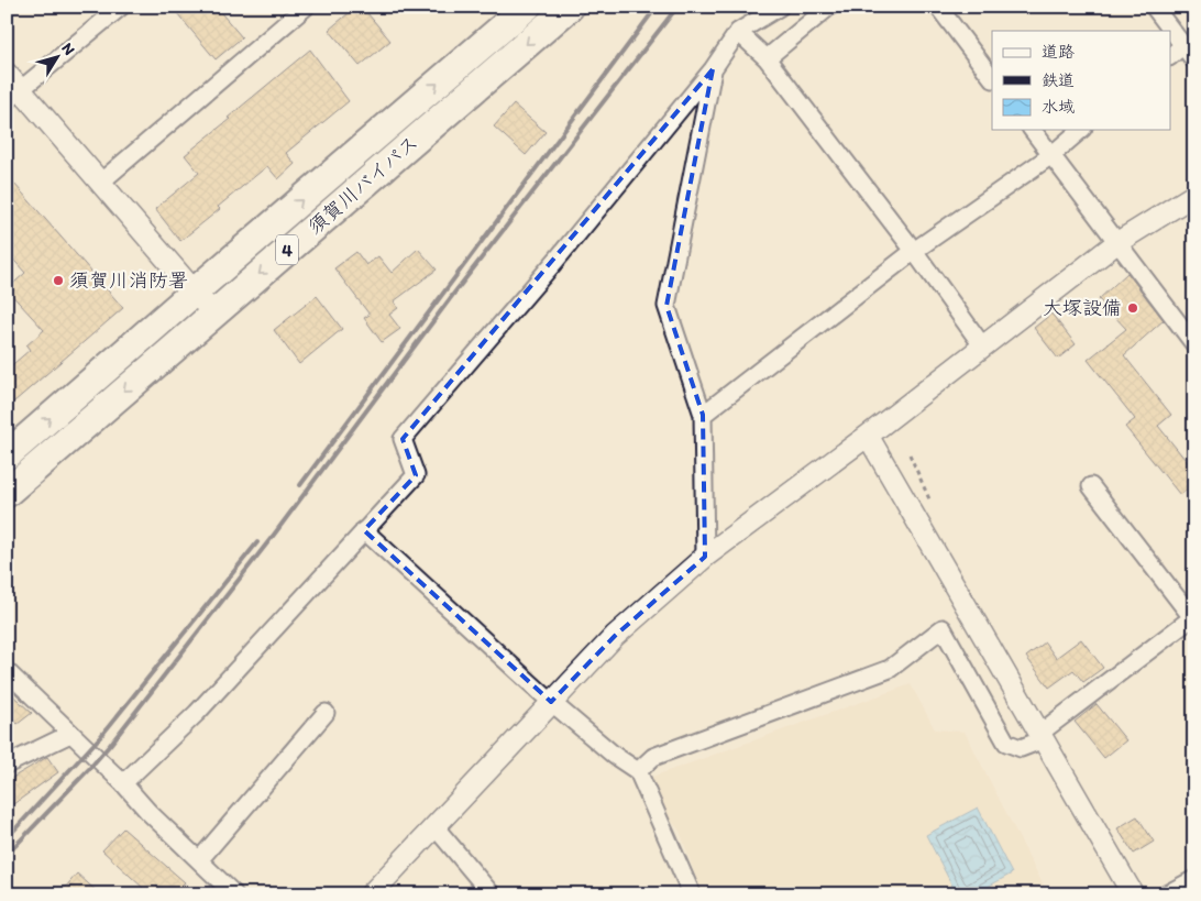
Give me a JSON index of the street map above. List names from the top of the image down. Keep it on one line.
{"streets":{"highway":["須賀川バイパス","4"]},"places":["須賀川消防署","大塚設備"],"legend":["道路","鉄道","水域"],"north":"top right"}
